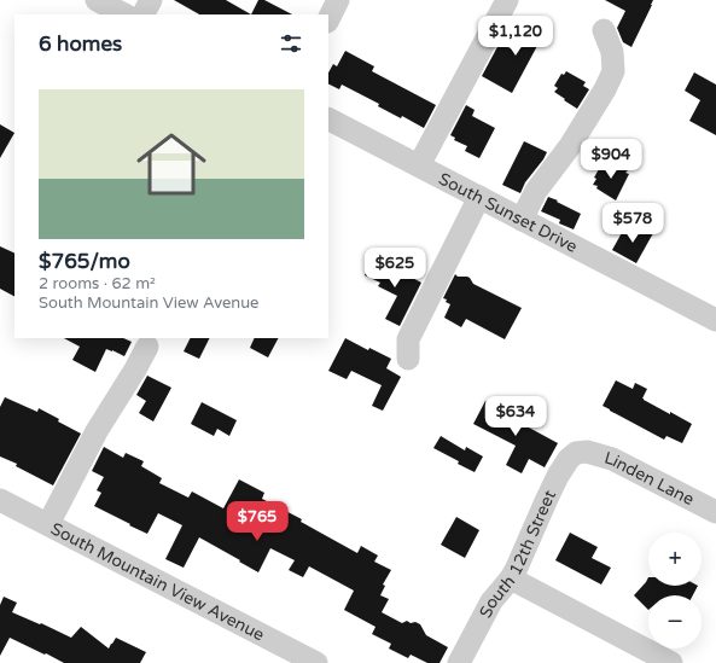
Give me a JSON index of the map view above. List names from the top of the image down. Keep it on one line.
{"streets":{"street":["South Sunset Drive","Linden Lane","South 12th Street","South Mountain View Avenue"]},"crossings":[["Linden Lane","South 12th Street"]],"page":{"heading":"6 homes","price":["$1,120","$904","$578","$625","$634","$765"],"list":[{"name":"$765/mo","note":"2 rooms · 62 m² · South Mountain View Avenue"}],"map_buttons":["+","−"]}}
